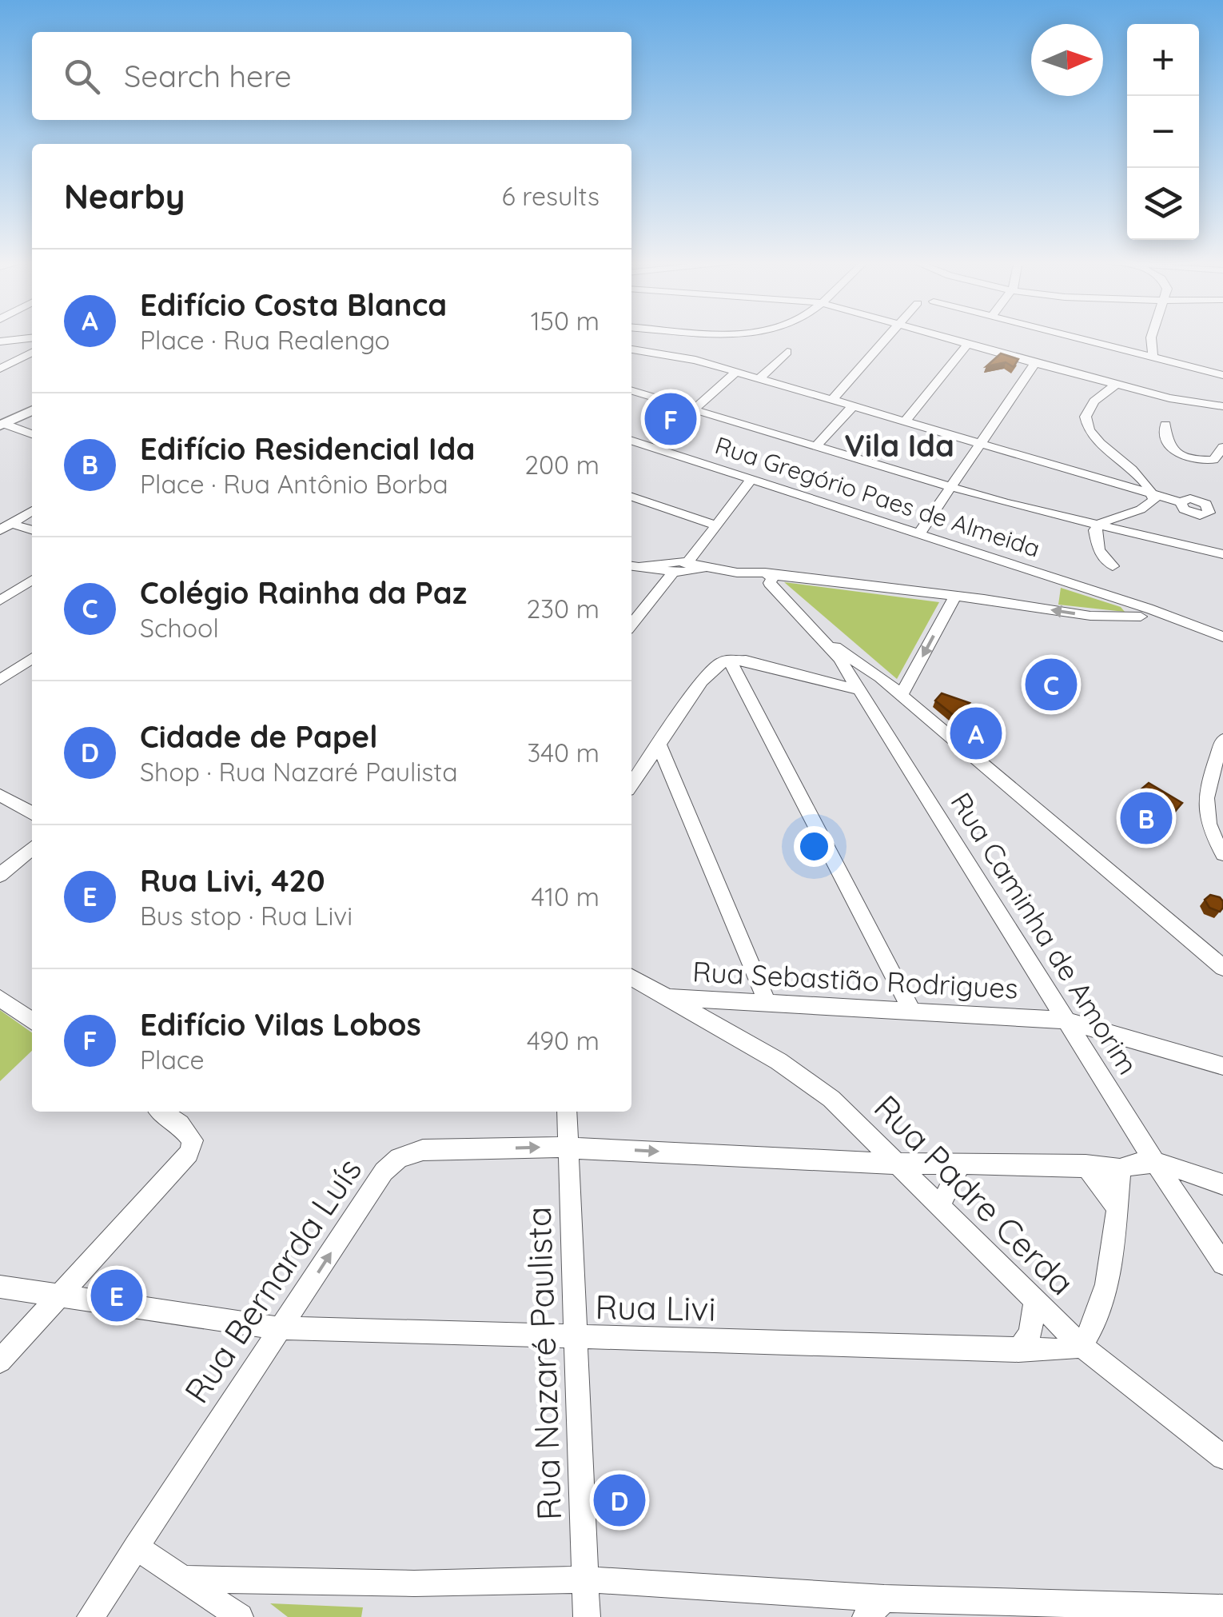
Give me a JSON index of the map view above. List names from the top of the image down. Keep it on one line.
{"streets":{"street":["Rua Gregório Paes de Almeida","Rua Caminha de Amorim","Rua Sebastião Rodrigues","Rua Padre Cerda","Rua Bernarda Luís","Rua Livi","Rua Nazaré Paulista"]},"crossings":[["Rua Caminha de Amorim","Rua Sebastião Rodrigues"],["Rua Caminha de Amorim","Rua Bernarda Luís"],["Rua Sebastião Rodrigues","Rua Padre Cerda"],["Rua Padre Cerda","Rua Bernarda Luís"],["Rua Padre Cerda","Rua Livi"],["Rua Bernarda Luís","Rua Livi"],["Rua Bernarda Luís","Rua Nazaré Paulista"],["Rua Livi","Rua Nazaré Paulista"]],"one_way":["Rua Bernarda Luís"],"districts":["Vila Ida"],"north":"right","page":{"map_buttons":["+","−"],"search":"Search here","heading":["Nearby","6 results"],"list":[{"mark":"A","name":"Edifício Costa Blanca","note":"Place · Rua Realengo","value":"150 m"},{"mark":"B","name":"Edifício Residencial Ida","note":"Place · Rua Antônio Borba","value":"200 m"},{"mark":"C","name":"Colégio Rainha da Paz","note":"School","value":"230 m"},{"mark":"D","name":"Cidade de Papel","note":"Shop · Rua Nazaré Paulista","value":"340 m"},{"mark":"E","name":"Rua Livi, 420","note":"Bus stop · Rua Livi","value":"410 m"},{"mark":"F","name":"Edifício Vilas Lobos","note":"Place","value":"490 m"}],"pins":["F","C","A","B","E","D"]}}
